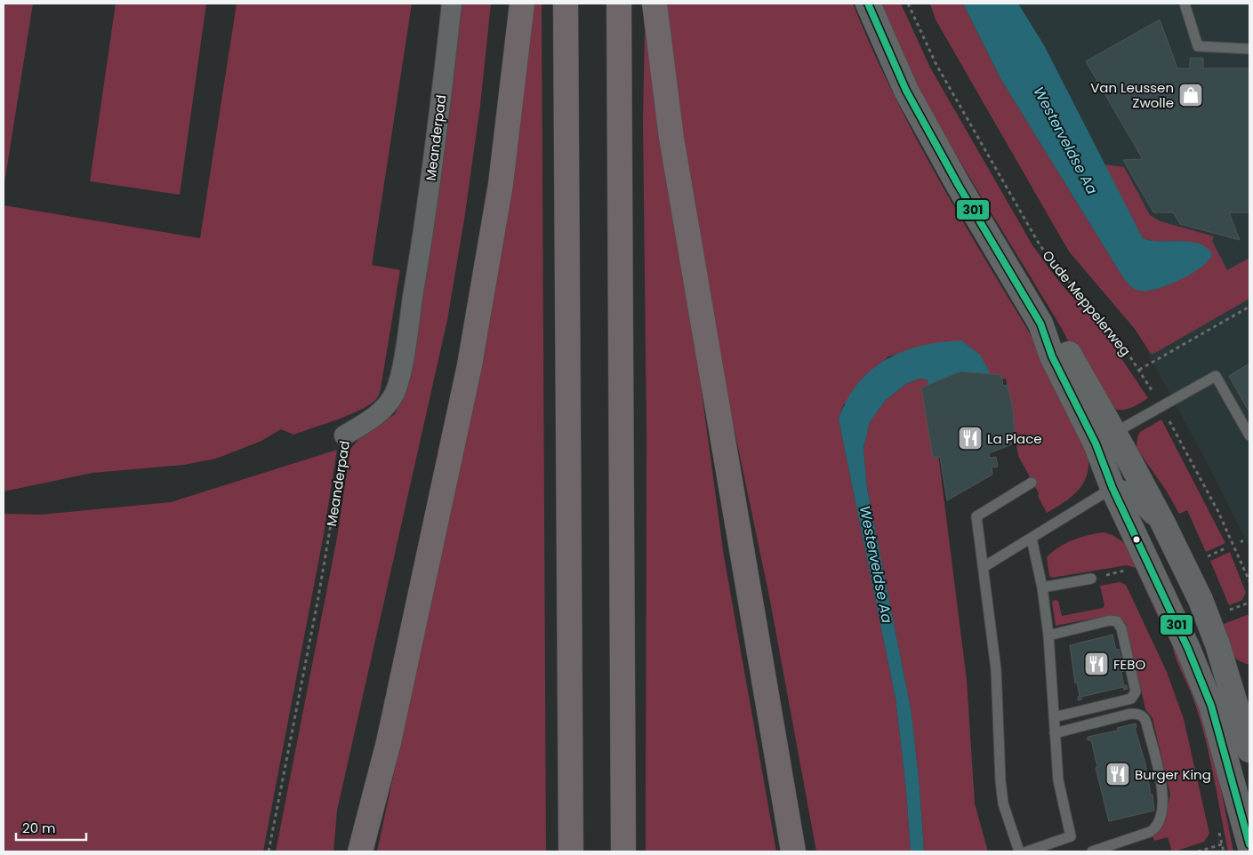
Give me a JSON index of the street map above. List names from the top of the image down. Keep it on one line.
{"streets":{"street":["Meanderpad"],"path":["Oude Meppelerweg"]},"water":["Westerveldse Aa"],"places":{"shop":["Van Leussen Zwolle"],"restaurant":["La Place","FEBO","Burger King"]},"lines":["transit line 301"],"scale_bar":"20 m"}
